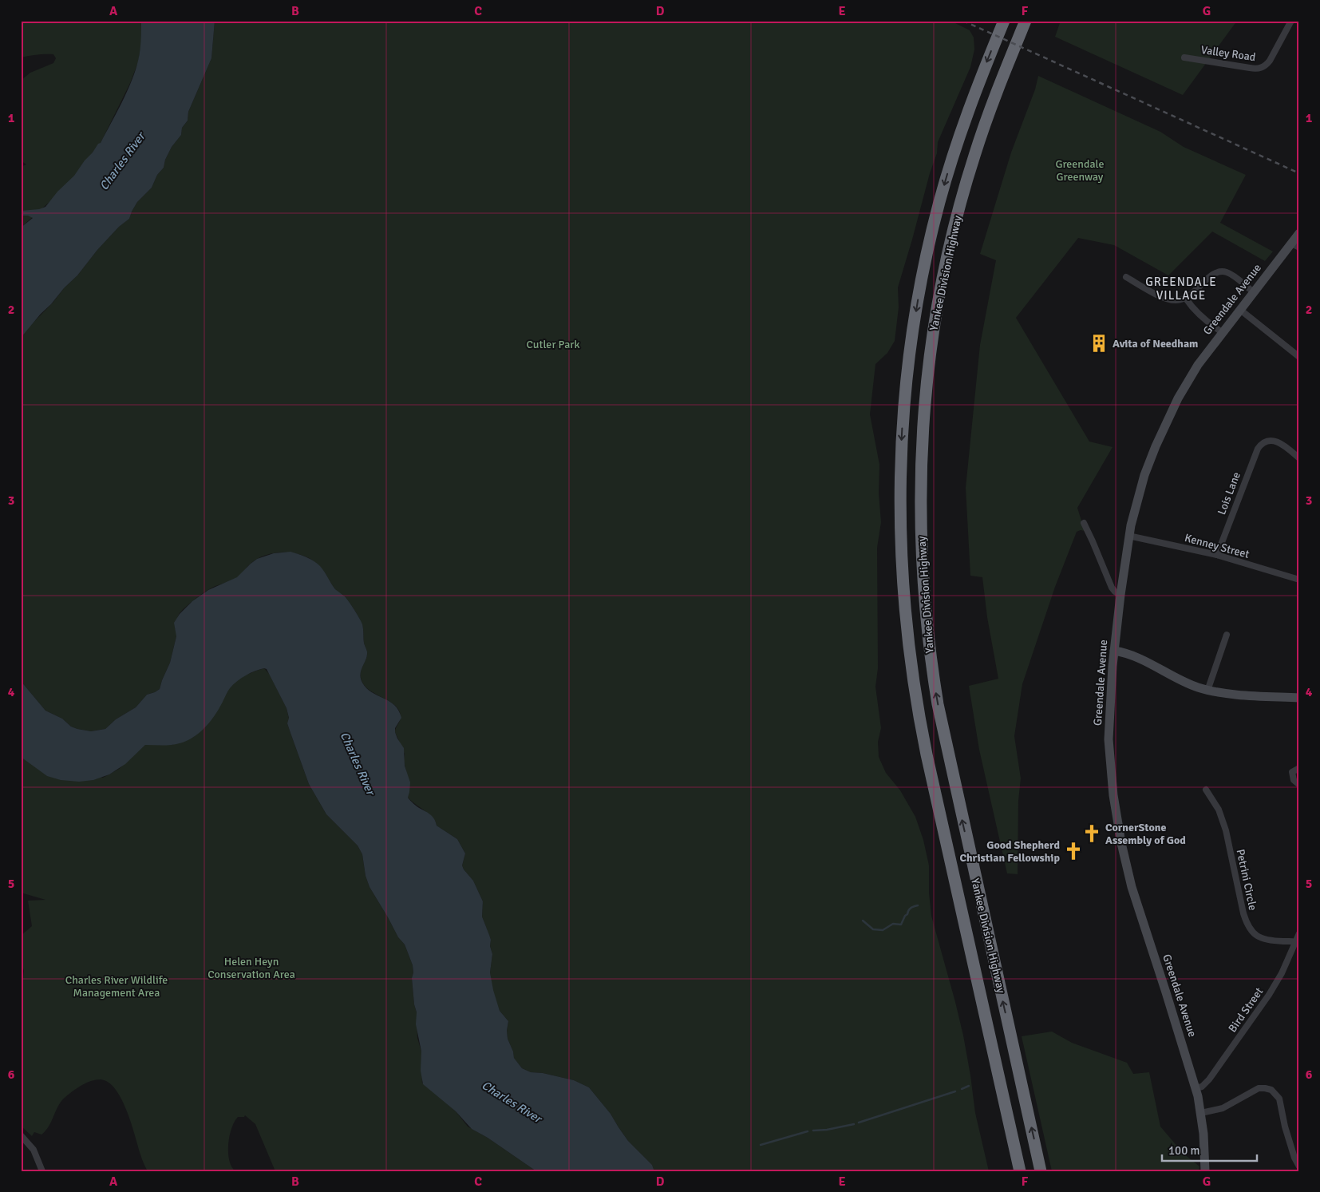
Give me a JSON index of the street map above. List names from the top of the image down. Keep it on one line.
{"streets":{"highway":["Yankee Division Highway"],"main road":["Greendale Avenue"],"street":["Valley Road","Lois Lane","Kenney Street","Petrini Circle","Bird Street"]},"crossings":[["Greendale Avenue","Kenney Street"],["Greendale Avenue","Bird Street"],["Lois Lane","Kenney Street"],["Petrini Circle","Bird Street"]],"districts":["GREENDALE VILLAGE"],"water":["Charles River"],"parks":["Greendale Greenway","Cutler Park","Helen Heyn Conservation Area","Charles River Wildlife Management Area"],"places":{"building":["Avita of Needham"],"church":["CornerStone Assembly of God","Good Shepherd Christian Fellowship"]},"scale_bar":"100 m","grid":{"columns":["A","B","C","D","E","F","G"],"rows":["1","2","3","4","5","6"]}}
